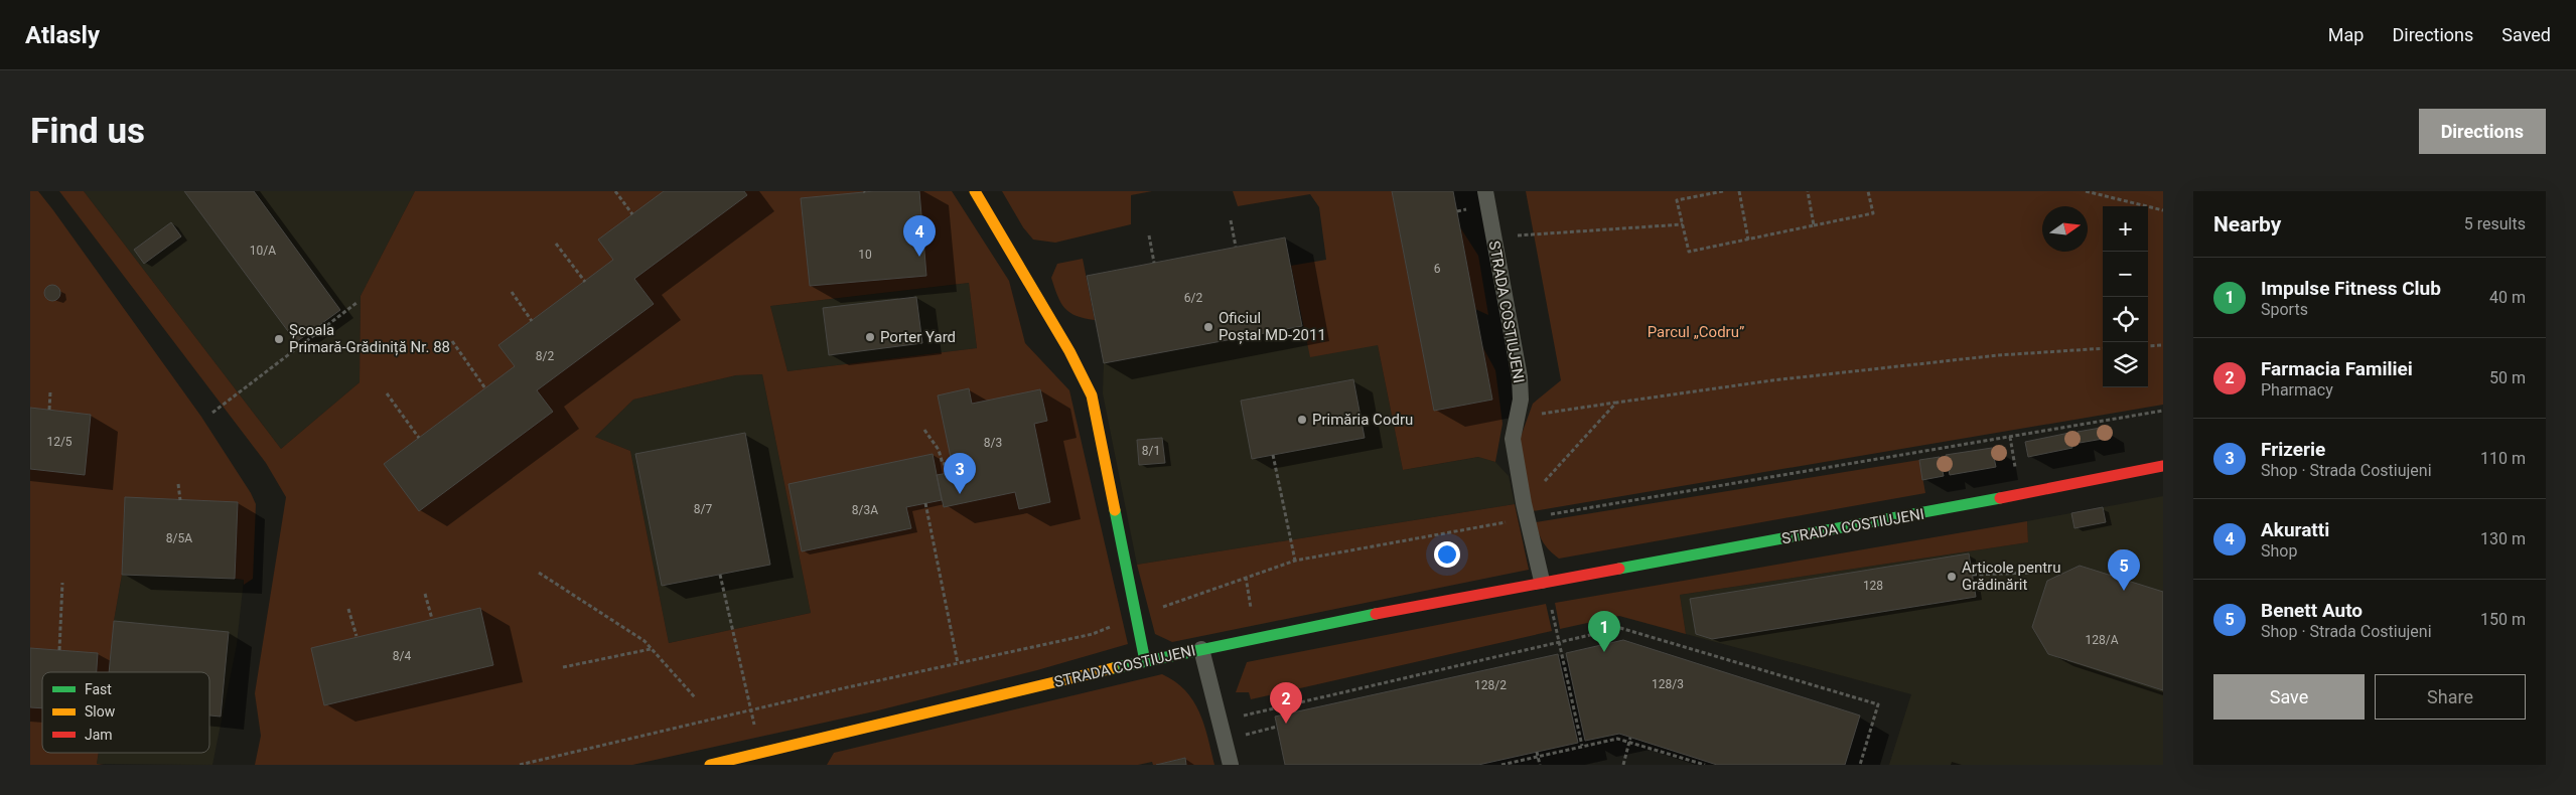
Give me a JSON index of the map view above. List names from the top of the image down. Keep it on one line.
{"streets":{"street":["STRADA COSTIUJENI"]},"parks":["Parcul „Codru”"],"places":["Oficiul Poștal MD-2011","Porter Yard","Școala Primară-Grădiniță Nr. 88","Primăria Codru","Articole pentru Grădinărit"],"house_numbers":["10/A","10","6","6/2","8/2","12/5","8/3","8/1","8/7","8/3A","8/5A","128","128/A","8/4","128/3","128/2"],"legend":["Fast","Slow","Jam"],"north":"right","page":{"header":"Atlasly","nav":["Map","Directions","Saved"],"buttons":["Directions",["Save","Share"]],"title":"Find us","heading":["Nearby","5 results"],"map_buttons":["+","−"],"pins":["4","3","5","1","2"],"list":[{"mark":"1","name":"Impulse Fitness Club","note":"Sports","value":"40 m"},{"mark":"2","name":"Farmacia Familiei","note":"Pharmacy","value":"50 m"},{"mark":"3","name":"Frizerie","note":"Shop · Strada Costiujeni","value":"110 m"},{"mark":"4","name":"Akuratti","note":"Shop","value":"130 m"},{"mark":"5","name":"Benett Auto","note":"Shop · Strada Costiujeni","value":"150 m"}]}}
